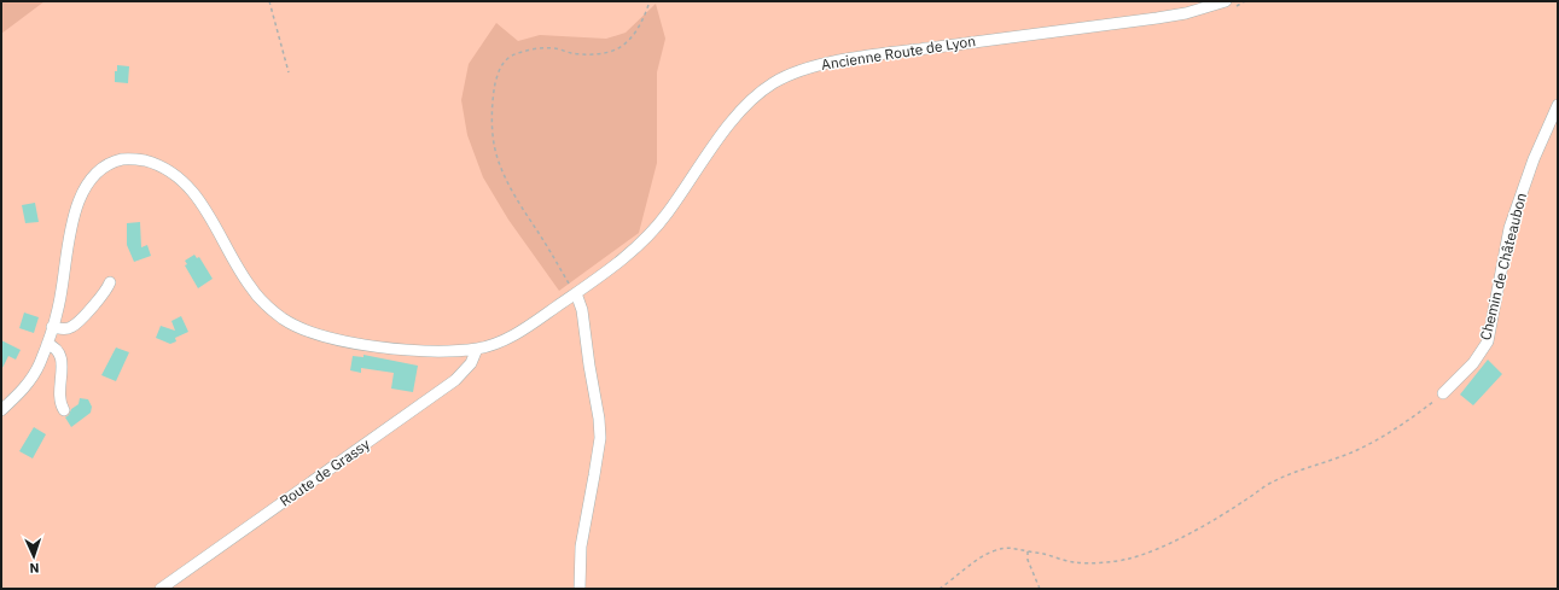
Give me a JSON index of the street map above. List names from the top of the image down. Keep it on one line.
{"streets":{"street":["Ancienne Route de Lyon","Chemin de Châteaubon","Route de Grassy"]},"crossings":[["Ancienne Route de Lyon","Route de Grassy"]],"north":"bottom"}
